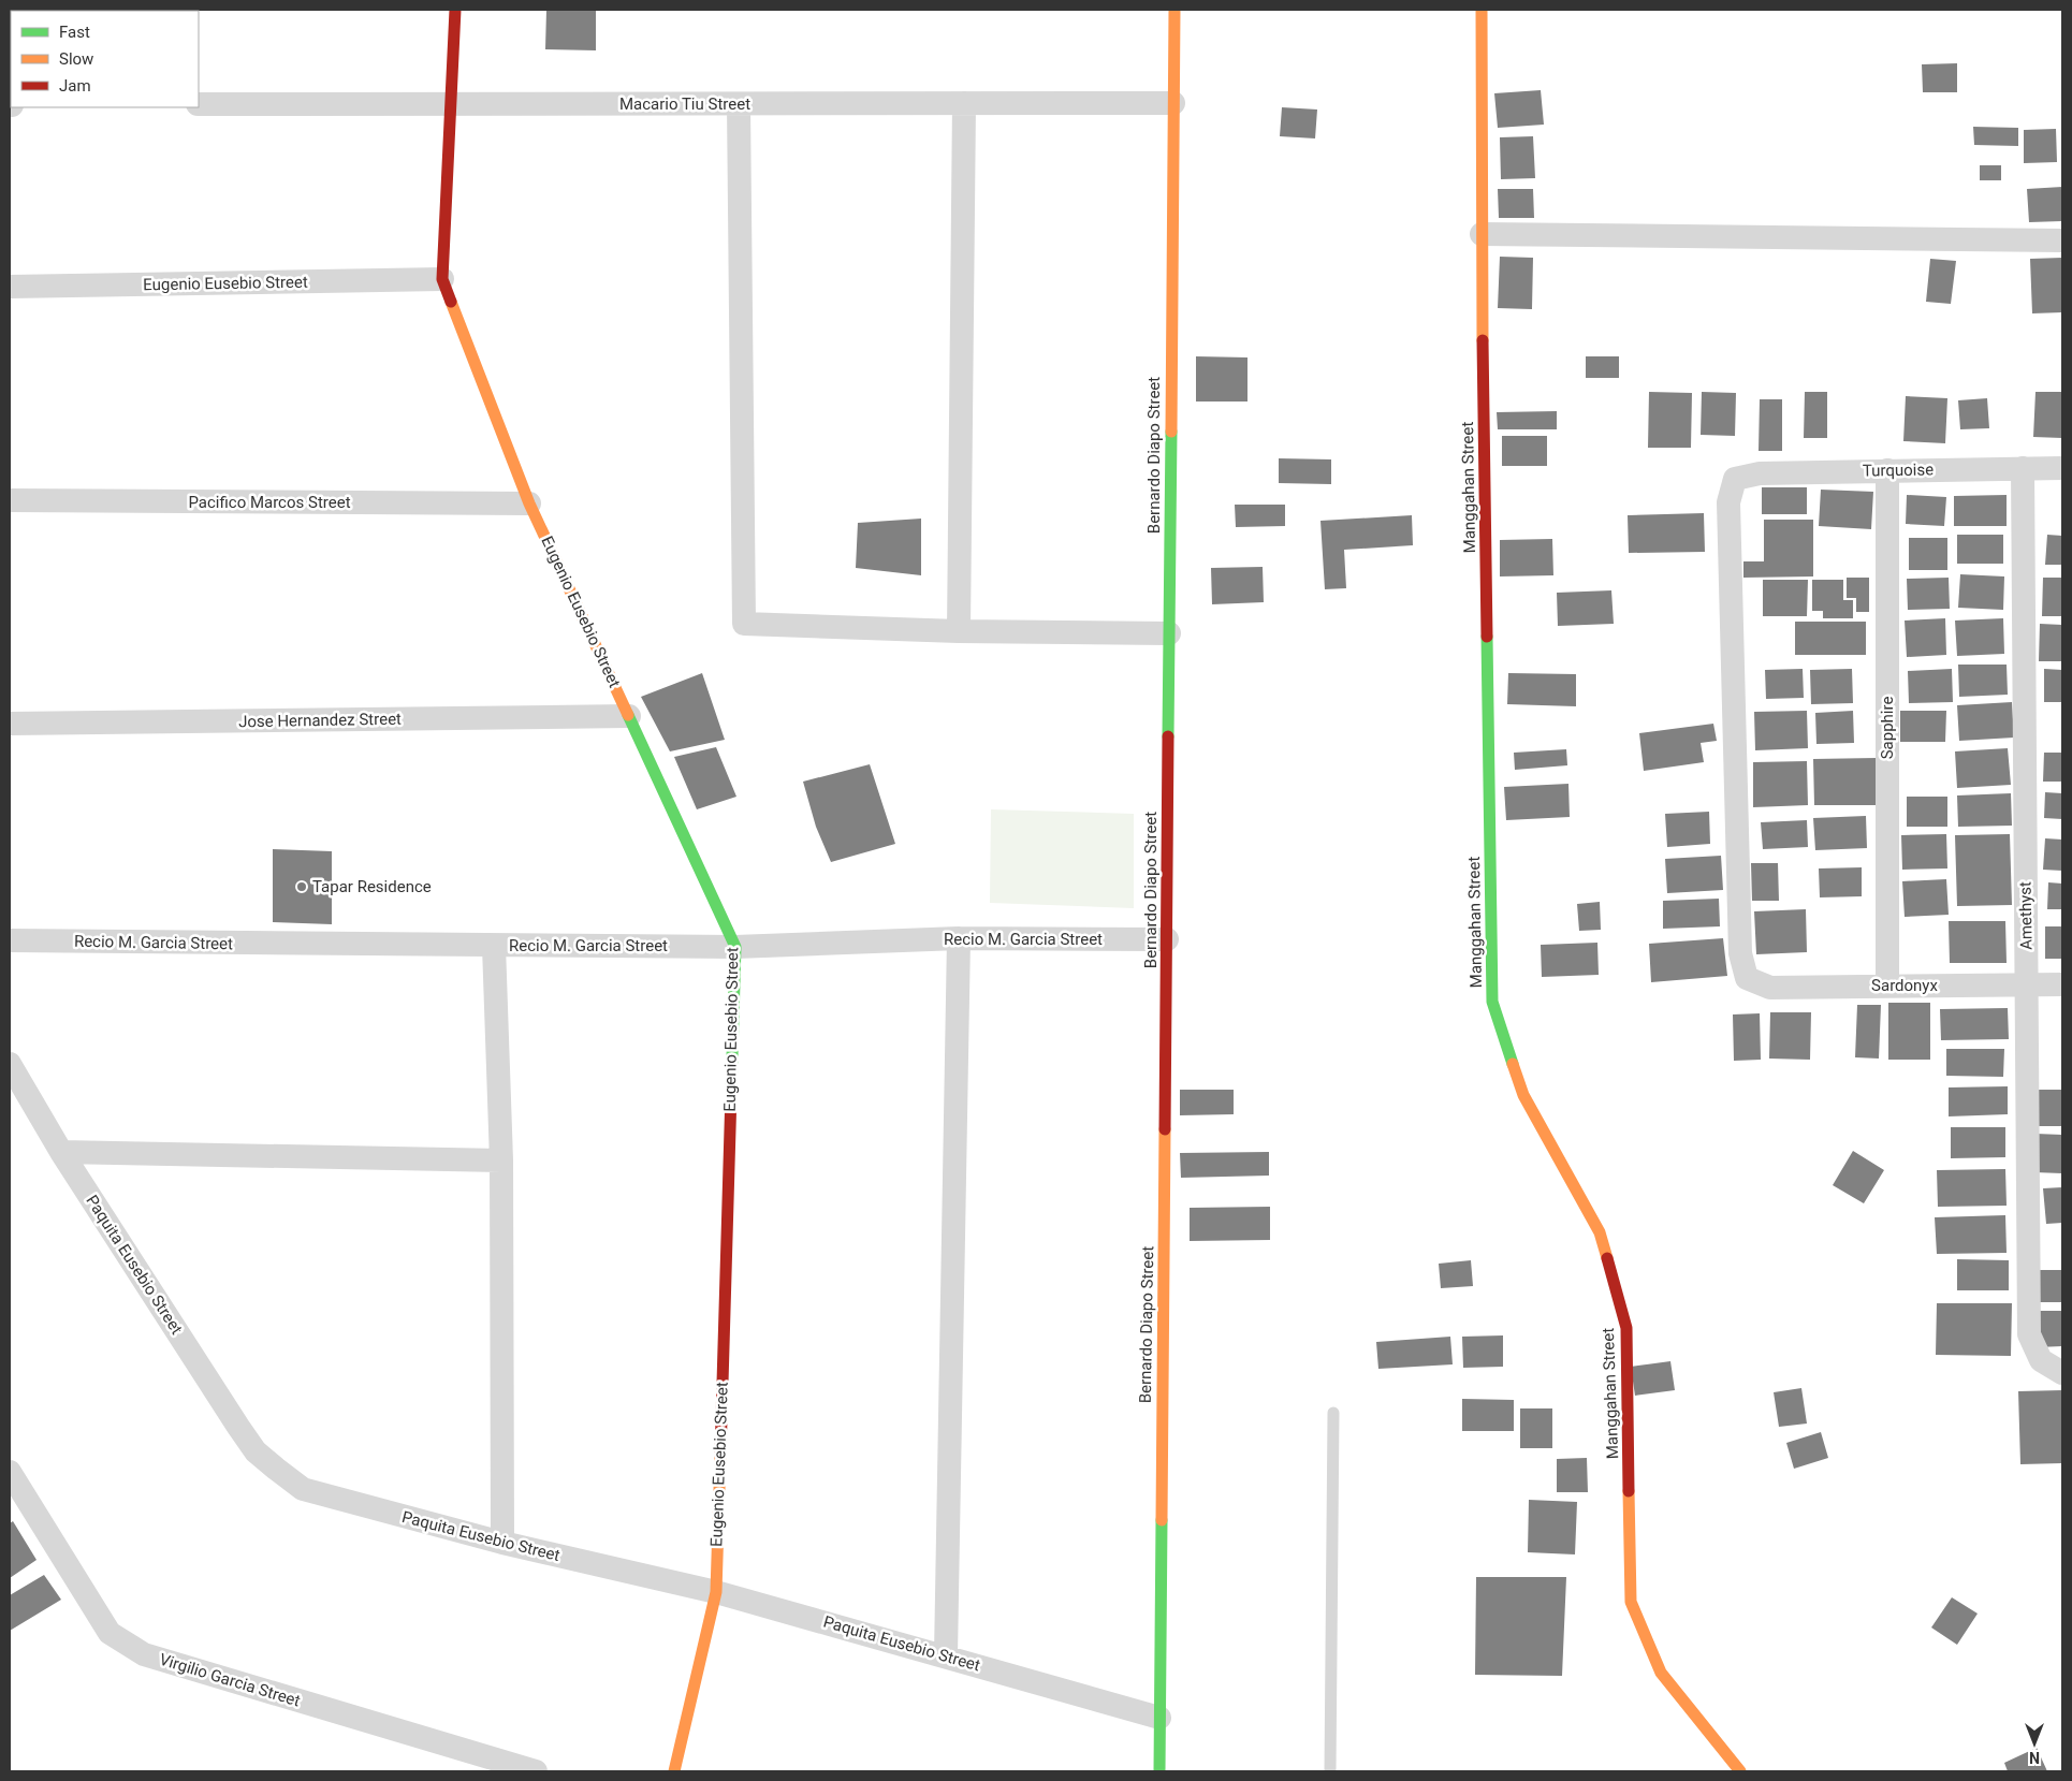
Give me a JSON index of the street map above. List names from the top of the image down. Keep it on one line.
{"streets":{"street":["Macario Tiu Street","Eugenio Eusebio Street","Bernardo Diapo Street","Turquoise","Manggahan Street","Pacifico Marcos Street","Jose Hernandez Street","Sapphire","Amethyst","Recio M. Garcia Street","Sardonyx","Paquita Eusebio Street","Virgilio Garcia Street"]},"crossings":[["Macario Tiu Street","Eugenio Eusebio Street"],["Macario Tiu Street","Bernardo Diapo Street"],["Eugenio Eusebio Street","Pacifico Marcos Street"],["Eugenio Eusebio Street","Jose Hernandez Street"],["Eugenio Eusebio Street","Recio M. Garcia Street"],["Eugenio Eusebio Street","Paquita Eusebio Street"],["Bernardo Diapo Street","Recio M. Garcia Street"],["Bernardo Diapo Street","Paquita Eusebio Street"],["Turquoise","Sapphire"],["Turquoise","Amethyst"],["Turquoise","Sardonyx"],["Sapphire","Sardonyx"],["Amethyst","Sardonyx"]],"places":["Tapar Residence"],"legend":["Fast","Slow","Jam"],"north":"bottom"}
